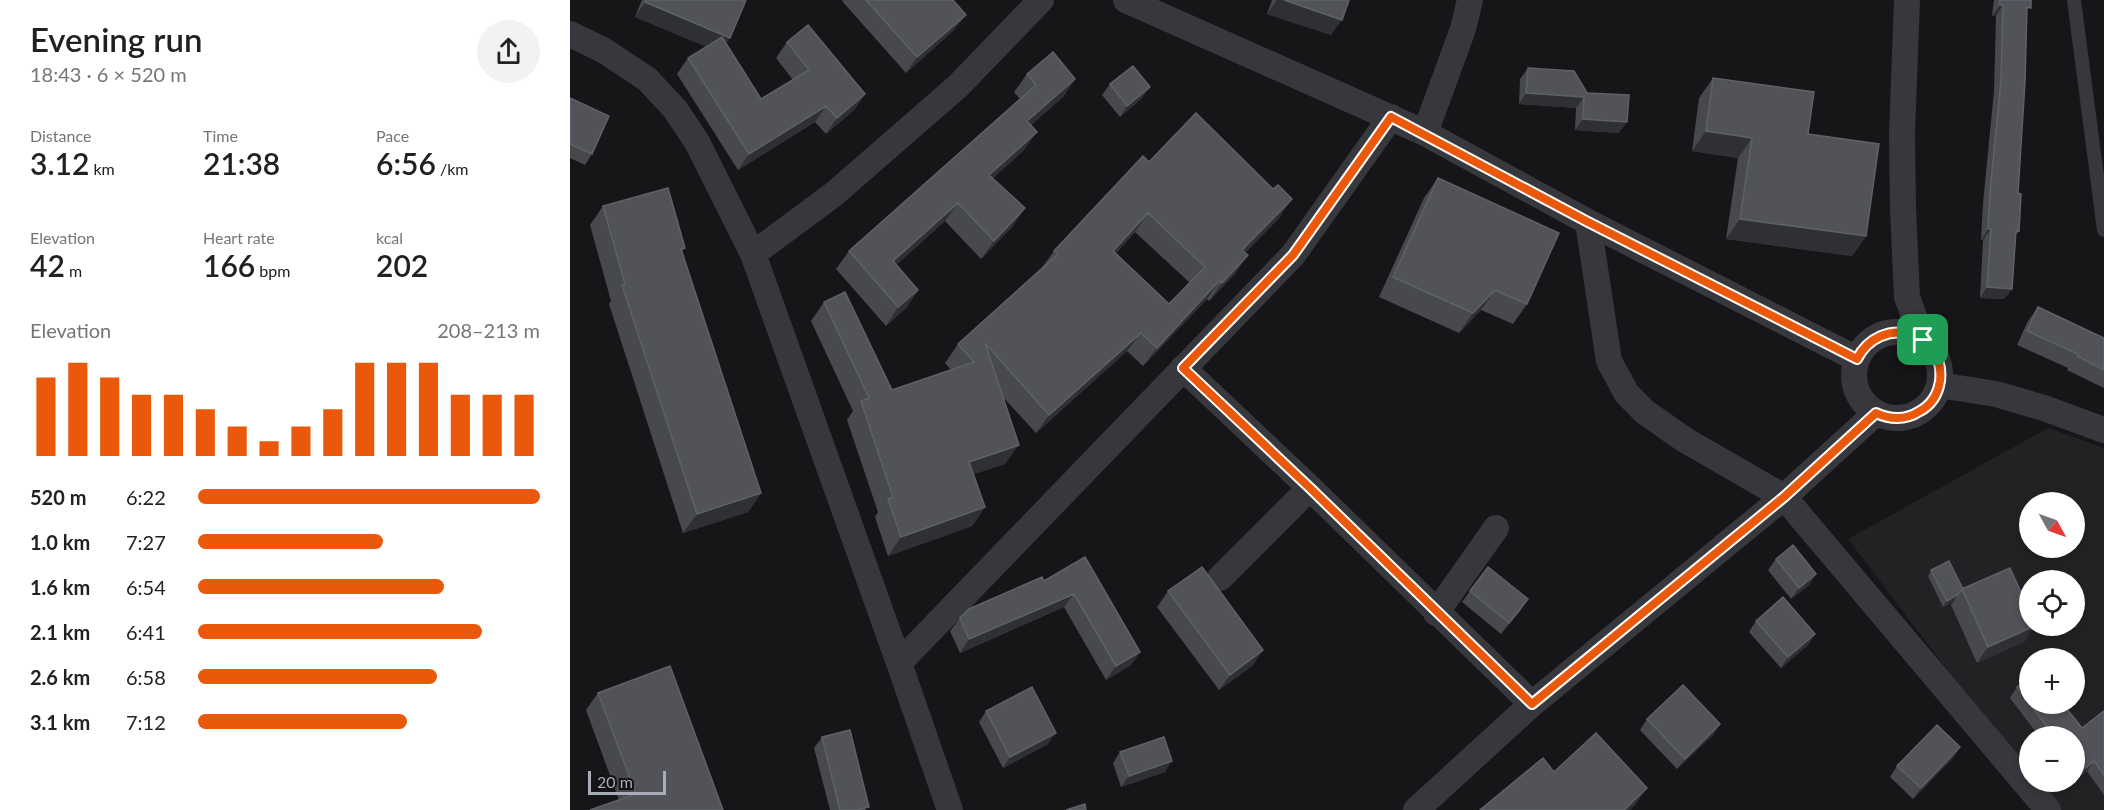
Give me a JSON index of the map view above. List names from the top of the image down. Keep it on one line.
{"scale_bar":"20 m","north":"bottom right","page":{"heading":["Evening run","18:43 · 6 × 520 m"],"stats":[["Distance","3.12 km"],["Time","21:38"],["Pace","6:56 /km"],["Elevation","42 m"],["Heart rate","166 bpm"],["kcal","202"]],"chart":["Elevation","208–213 m"],"list":[{"name":"520 m","note":"6:22"},{"name":"1.0 km","note":"7:27"},{"name":"1.6 km","note":"6:54"},{"name":"2.1 km","note":"6:41"},{"name":"2.6 km","note":"6:58"},{"name":"3.1 km","note":"7:12"}],"map_buttons":["+","−"],"scale":"20 m"}}
